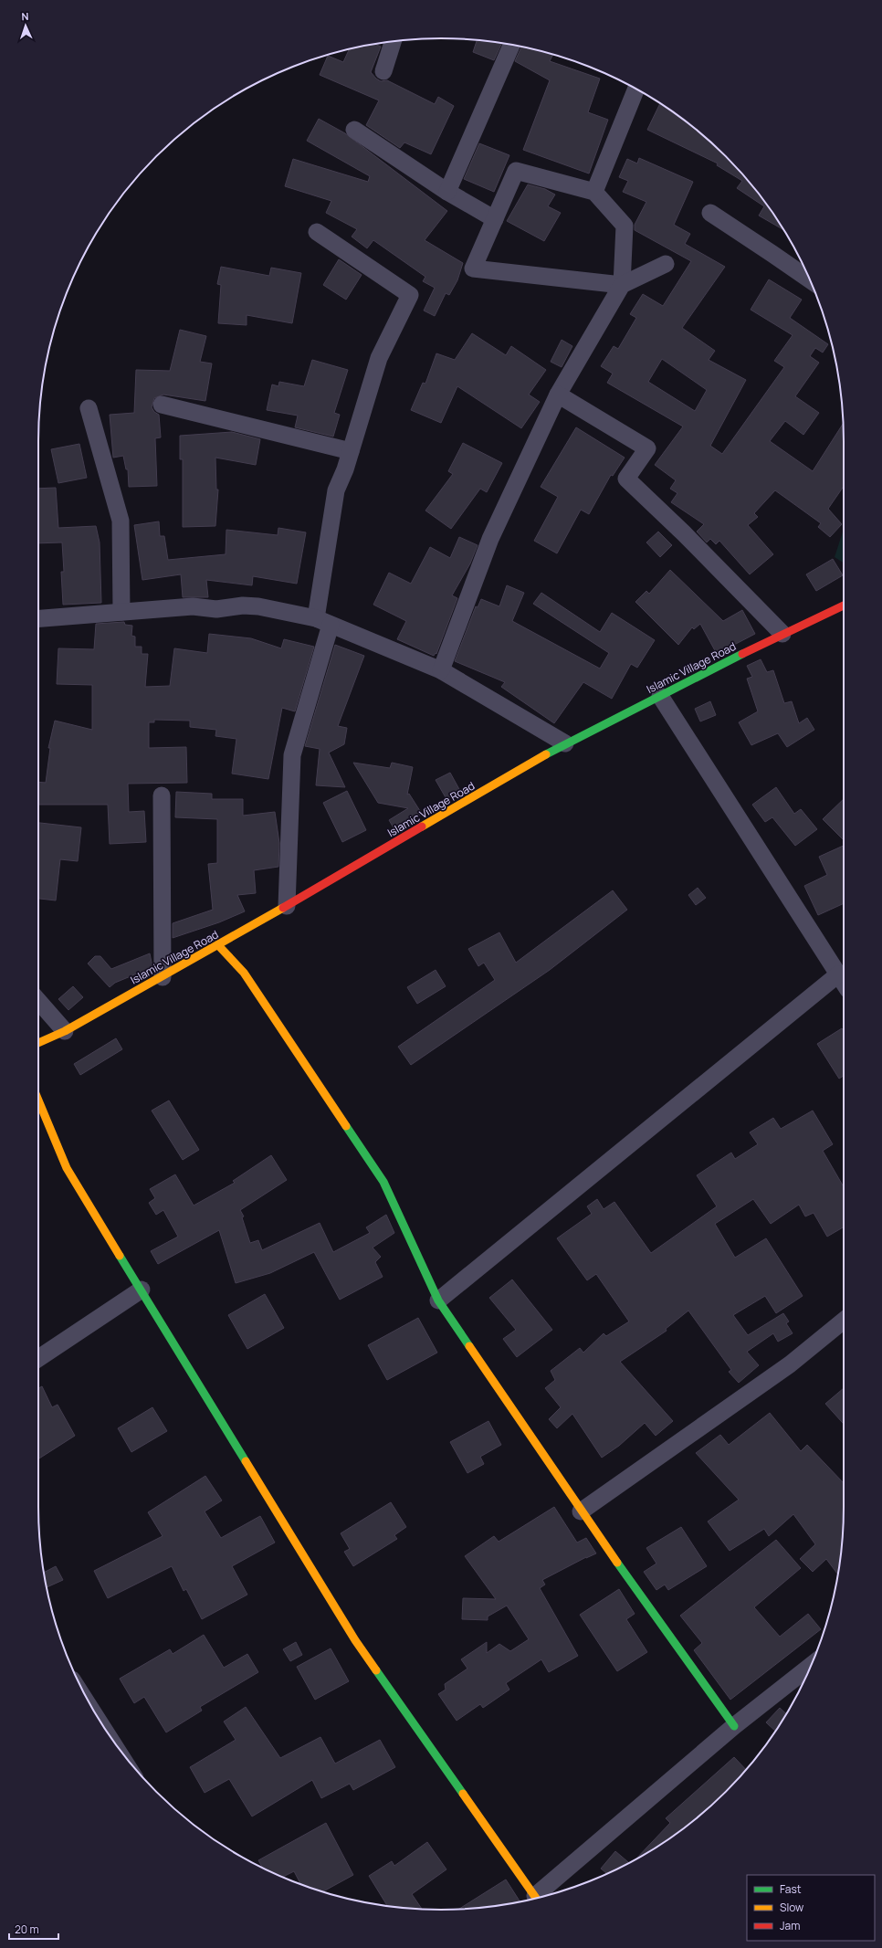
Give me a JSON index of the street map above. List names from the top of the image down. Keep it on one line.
{"streets":{"street":["Islamic Village Road"]},"legend":["Fast","Slow","Jam"],"scale_bar":"20 m","north":"top"}
